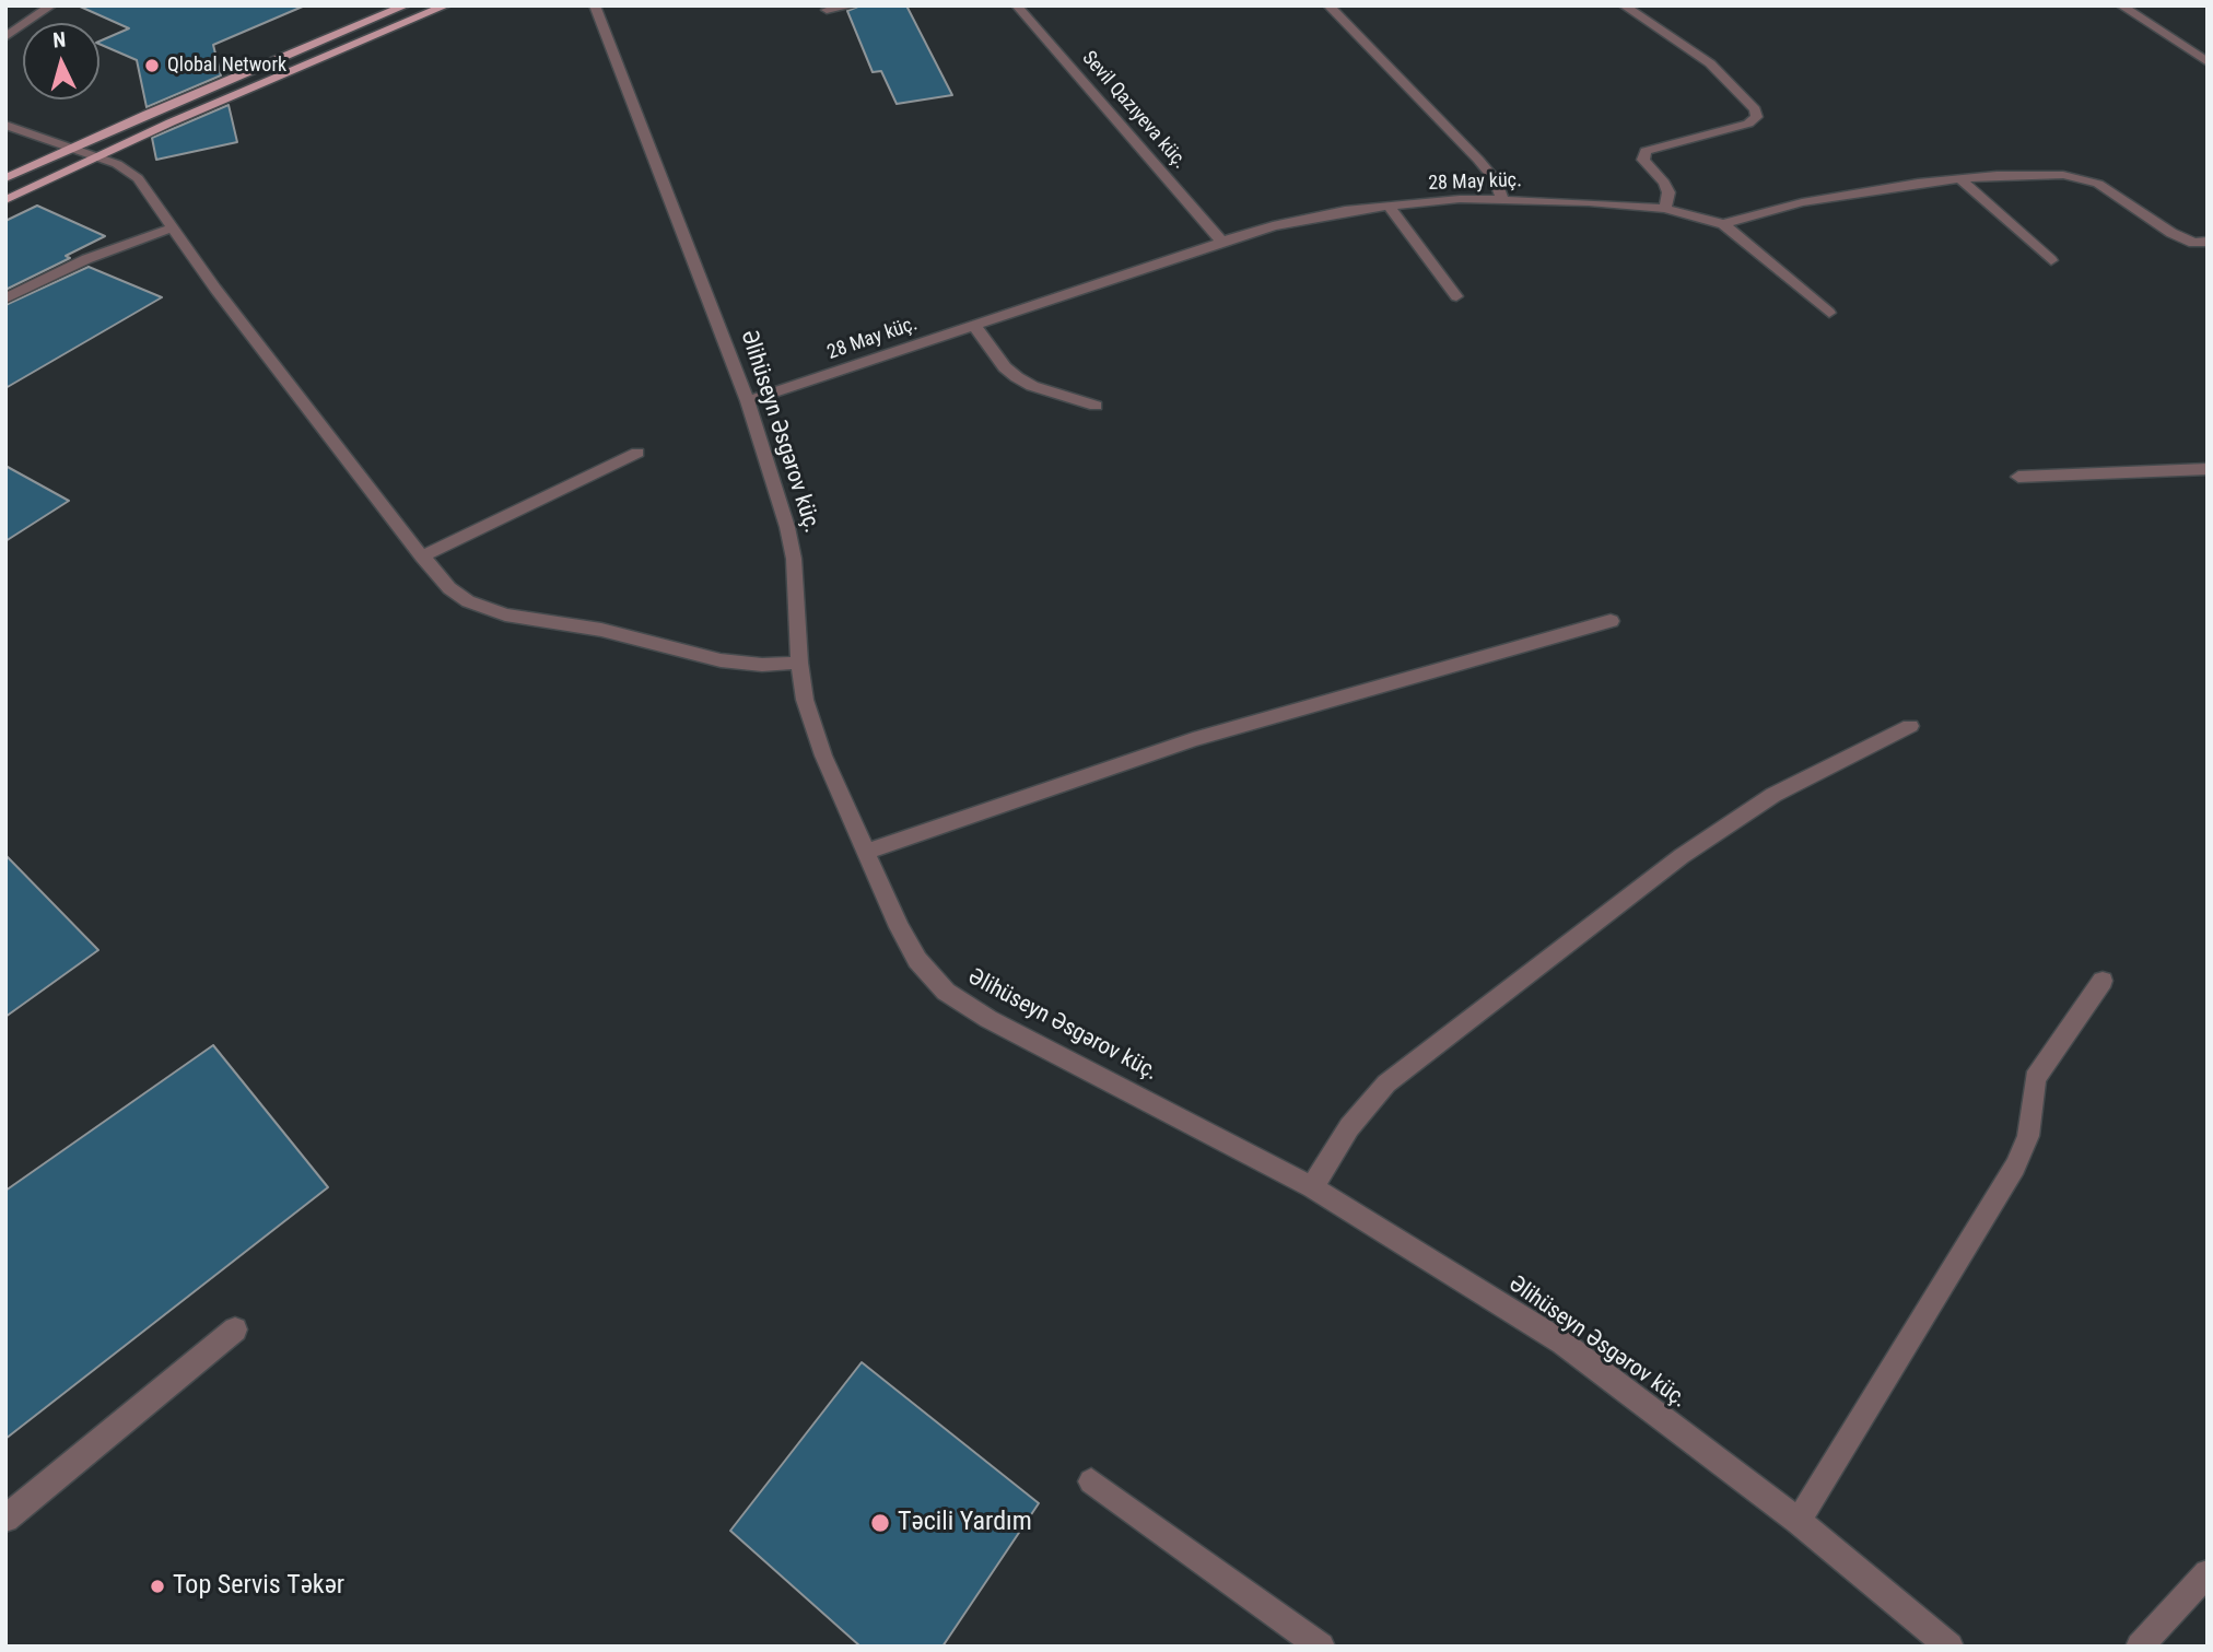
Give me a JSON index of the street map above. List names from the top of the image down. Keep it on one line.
{"streets":{"street":["Sevil Qazıyeva küç.","28 May küç.","Əlihüseyn Əsgərov küç."]},"crossings":[["Sevil Qazıyeva küç.","28 May küç."],["28 May küç.","Əlihüseyn Əsgərov küç."]],"places":["Qlobal Network","Təcili Yardım","Top Servis Təkər"],"north":"top"}
